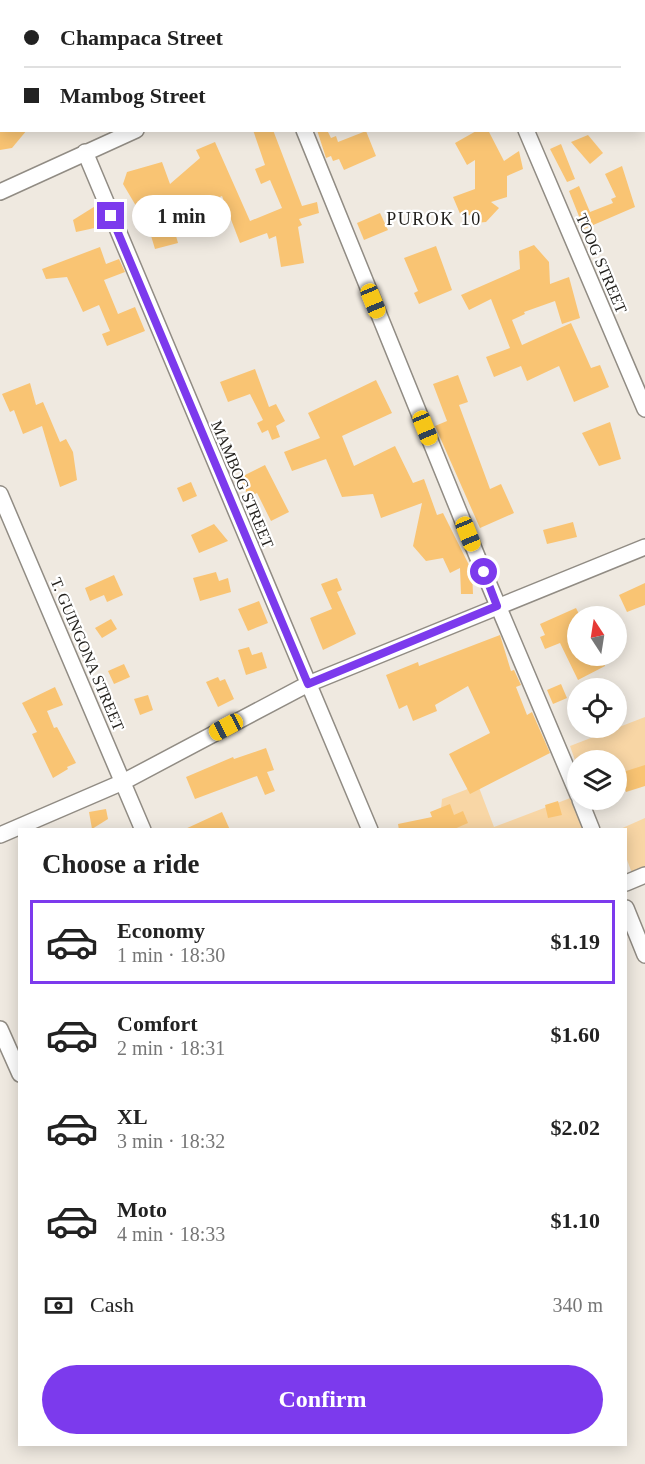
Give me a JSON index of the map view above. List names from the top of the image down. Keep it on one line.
{"streets":{"street":["TOOG STREET","MAMBOG STREET","T. GUINGONA STREET"]},"districts":["PUROK 10"],"north":"top","page":{"banner":["Champaca Street","Mambog Street"],"bubble":"1 min","heading":"Choose a ride","list":[{"name":"Economy","note":"1 min · 18:30","value":"$1.19"},{"name":"Comfort","note":"2 min · 18:31","value":"$1.60"},{"name":"XL","note":"3 min · 18:32","value":"$2.02"},{"name":"Moto","note":"4 min · 18:33","value":"$1.10"}],"pay":["Cash","340 m"],"buttons":"Confirm"}}
